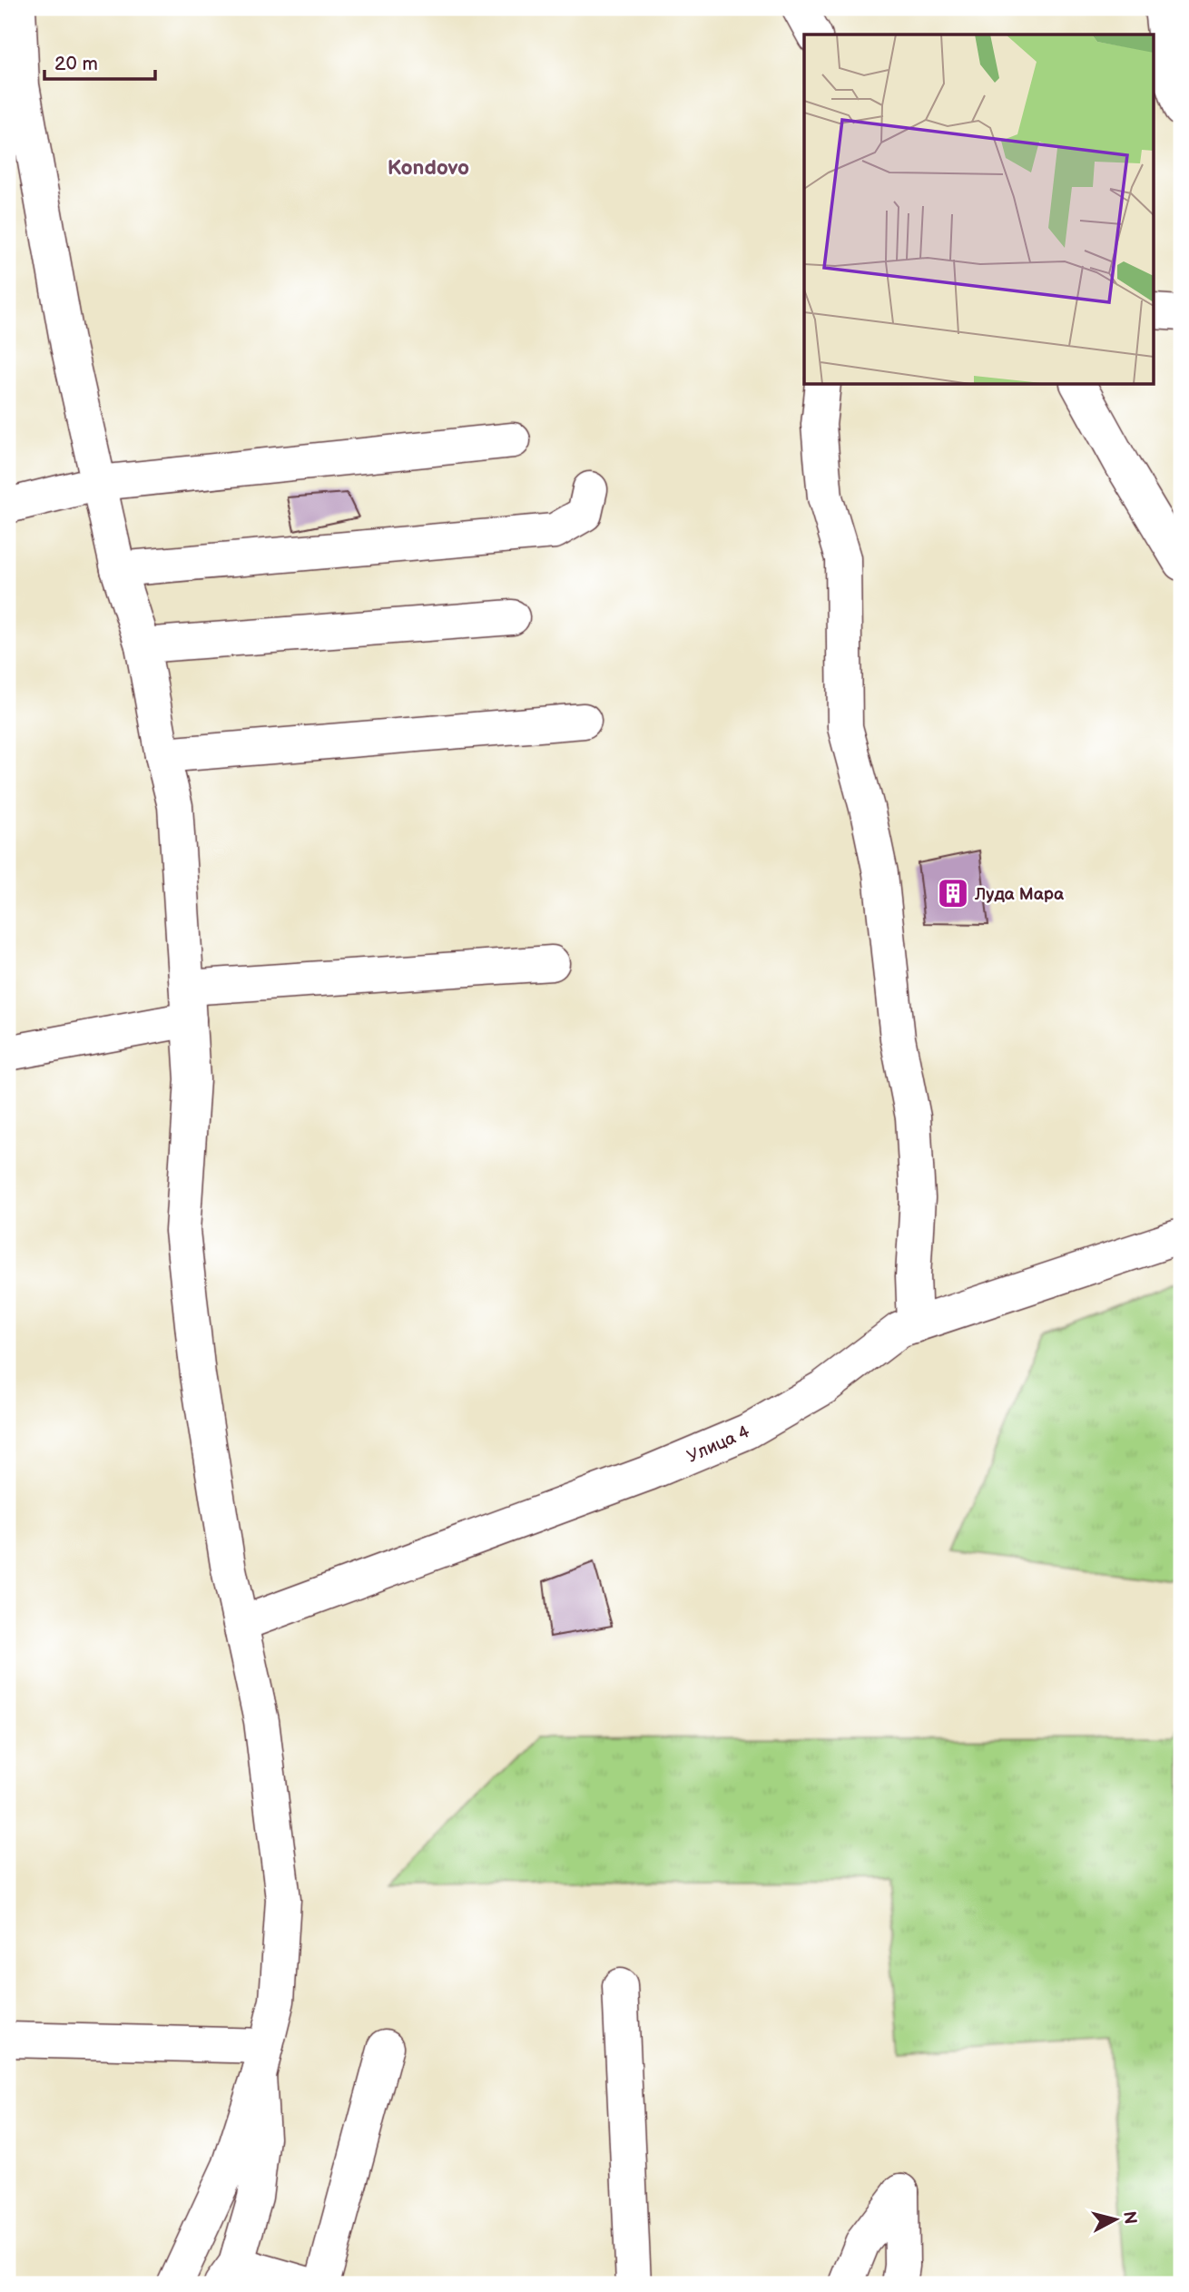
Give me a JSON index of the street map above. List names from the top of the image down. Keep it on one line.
{"streets":{"street":["Улица 4"]},"districts":["Kondovo"],"places":{"building":["Луда Мара"]},"scale_bar":"20 m","north":"right"}
